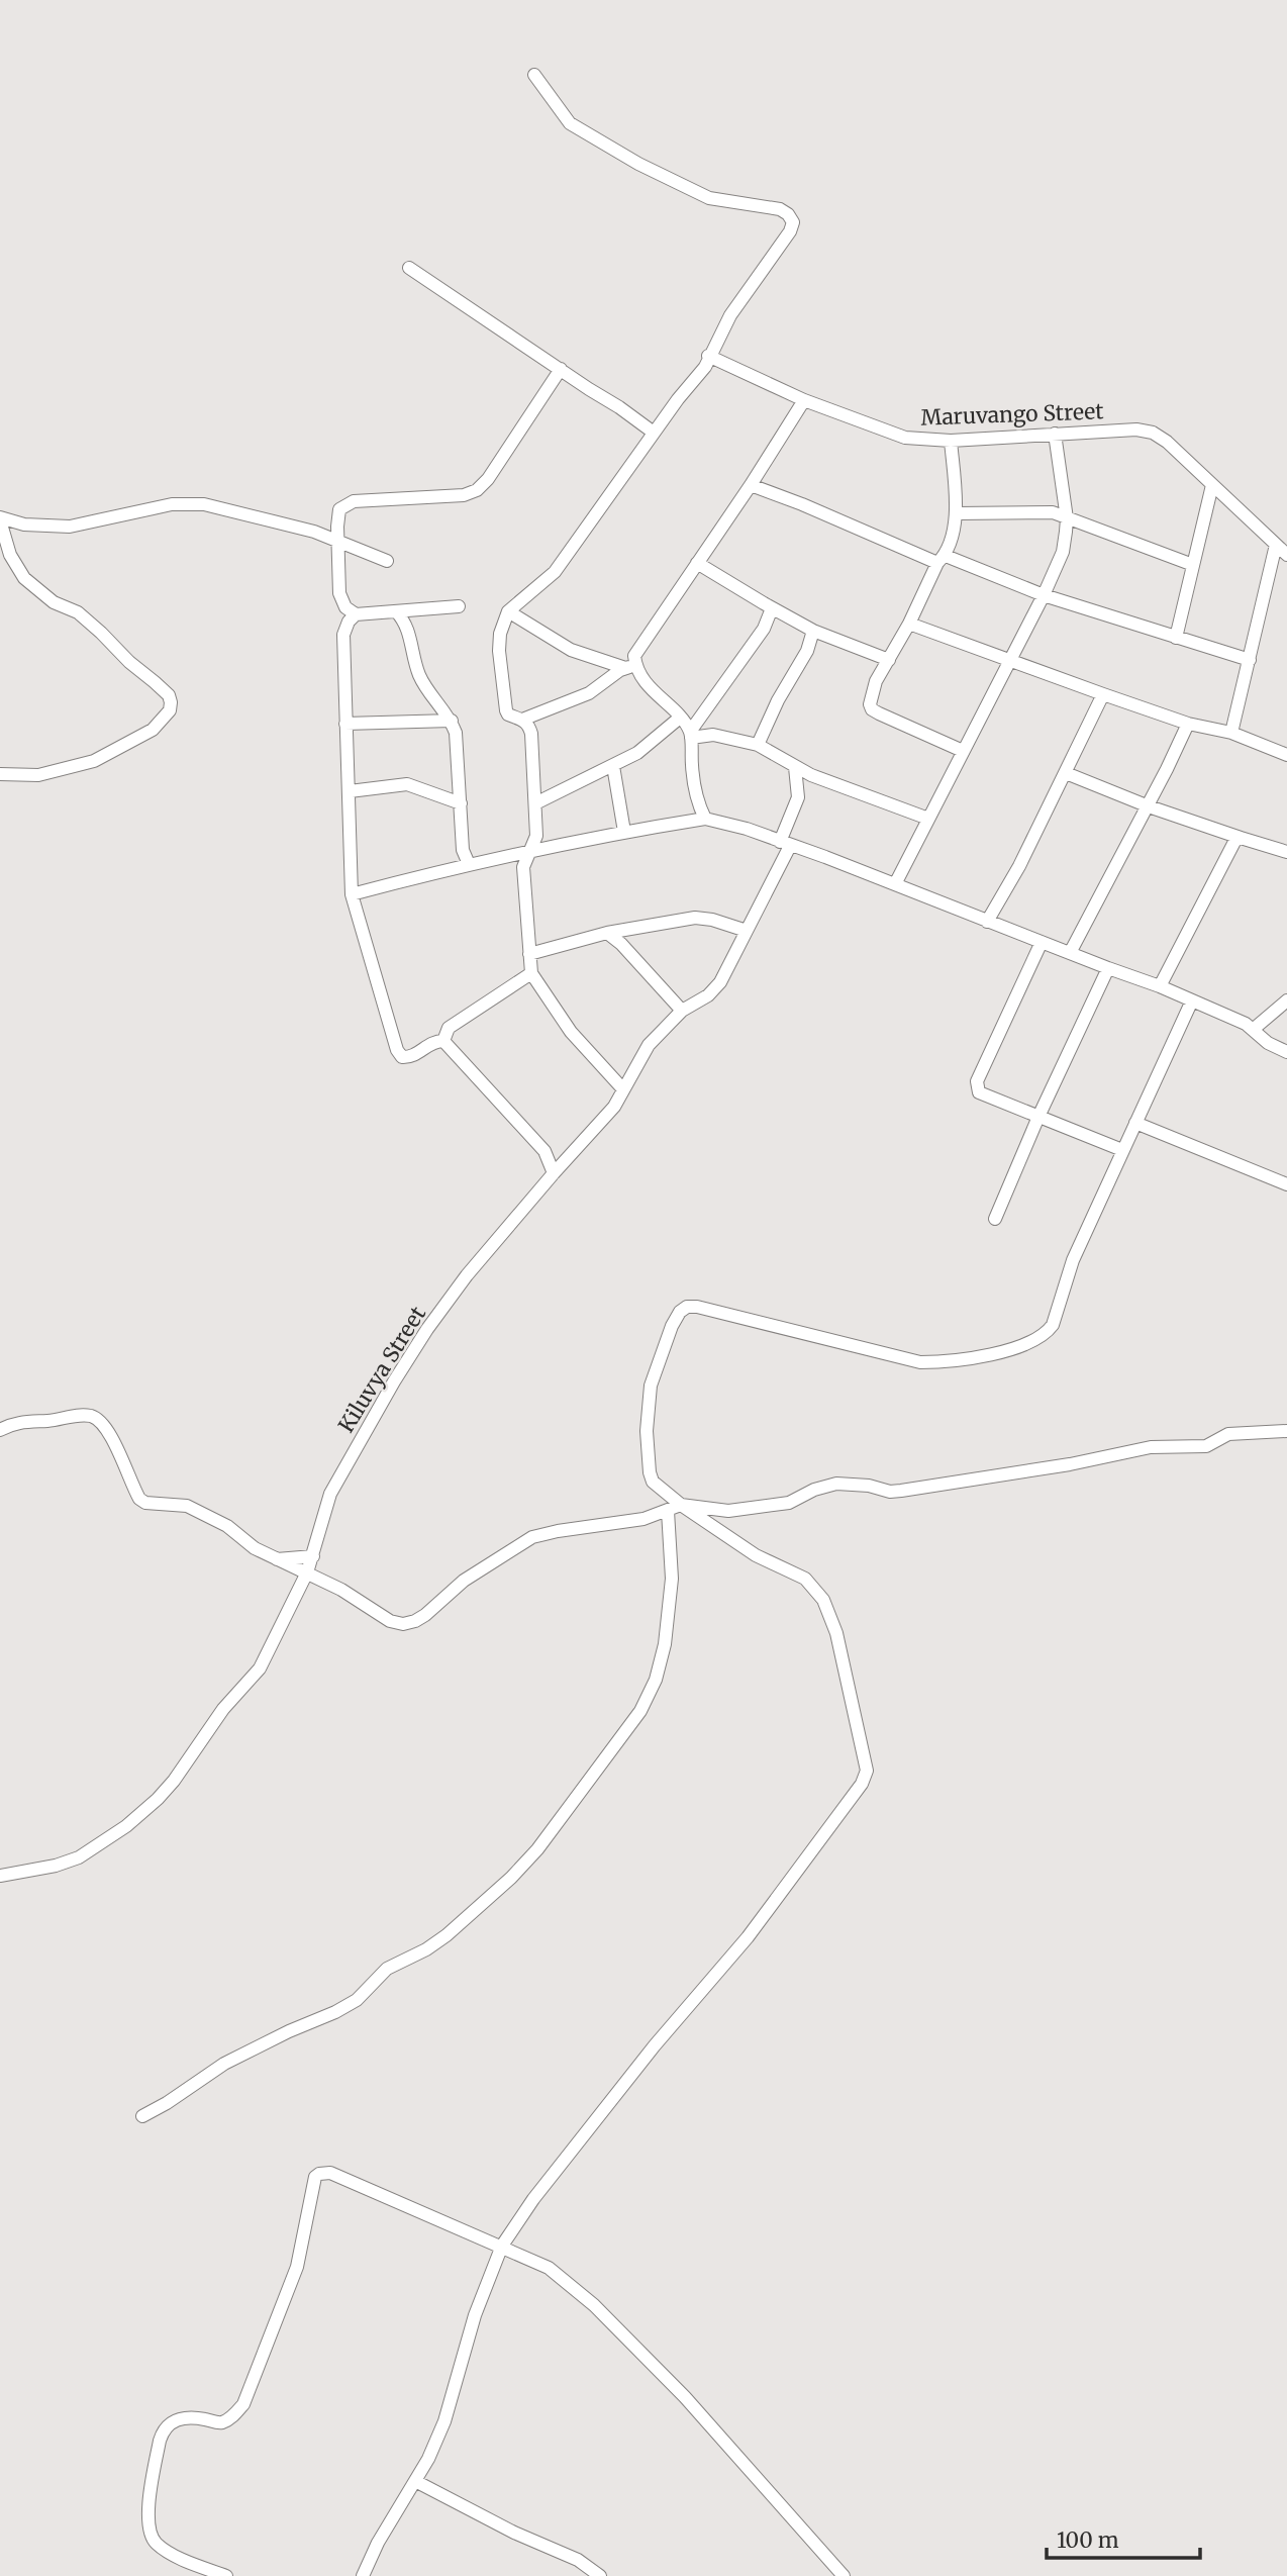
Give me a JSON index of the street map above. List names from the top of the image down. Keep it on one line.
{"streets":{"street":["Maruvango Street","Kiluvya Street"]},"scale_bar":"100 m"}
